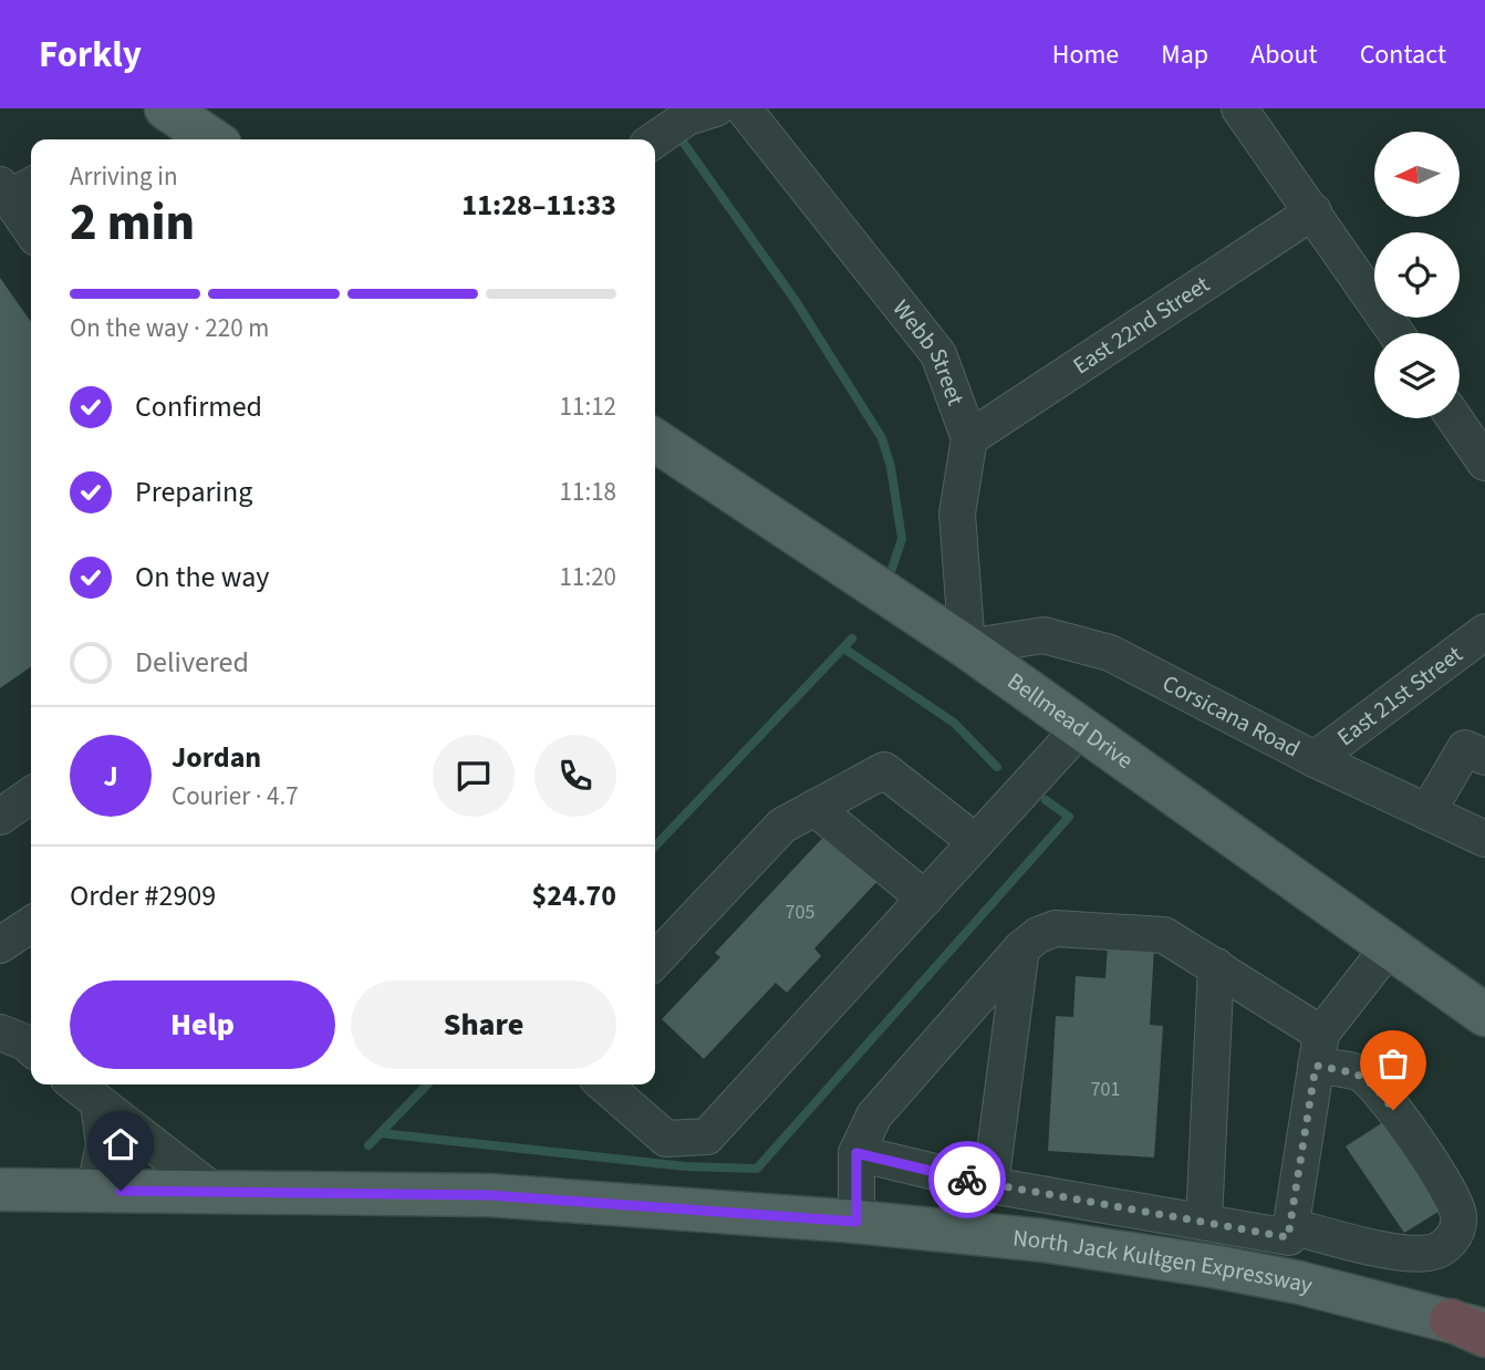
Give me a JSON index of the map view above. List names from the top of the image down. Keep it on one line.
{"streets":{"main road":["Bellmead Drive","North Jack Kultgen Expressway"],"street":["East 22nd Street","Webb Street","East 21st Street","Corsicana Road"]},"crossings":[["East 22nd Street","Webb Street"],["Webb Street","Corsicana Road"],["Webb Street","Bellmead Drive"],["East 21st Street","Corsicana Road"],["Corsicana Road","Bellmead Drive"]],"house_numbers":["705","701"],"north":"left","page":{"header":"Forkly","nav":["Home","Map","About","Contact"],"heading":["2 min","Arriving in","11:28–11:33"],"panel":["Jordan","Courier · 4.7","Order #2909","$24.70"],"bar":"On the way · 220 m","list":[["Confirmed","11:12"],["Preparing","11:18"],["On the way","11:20"],"Delivered"],"round":"J","buttons":["Help","Share"]}}
